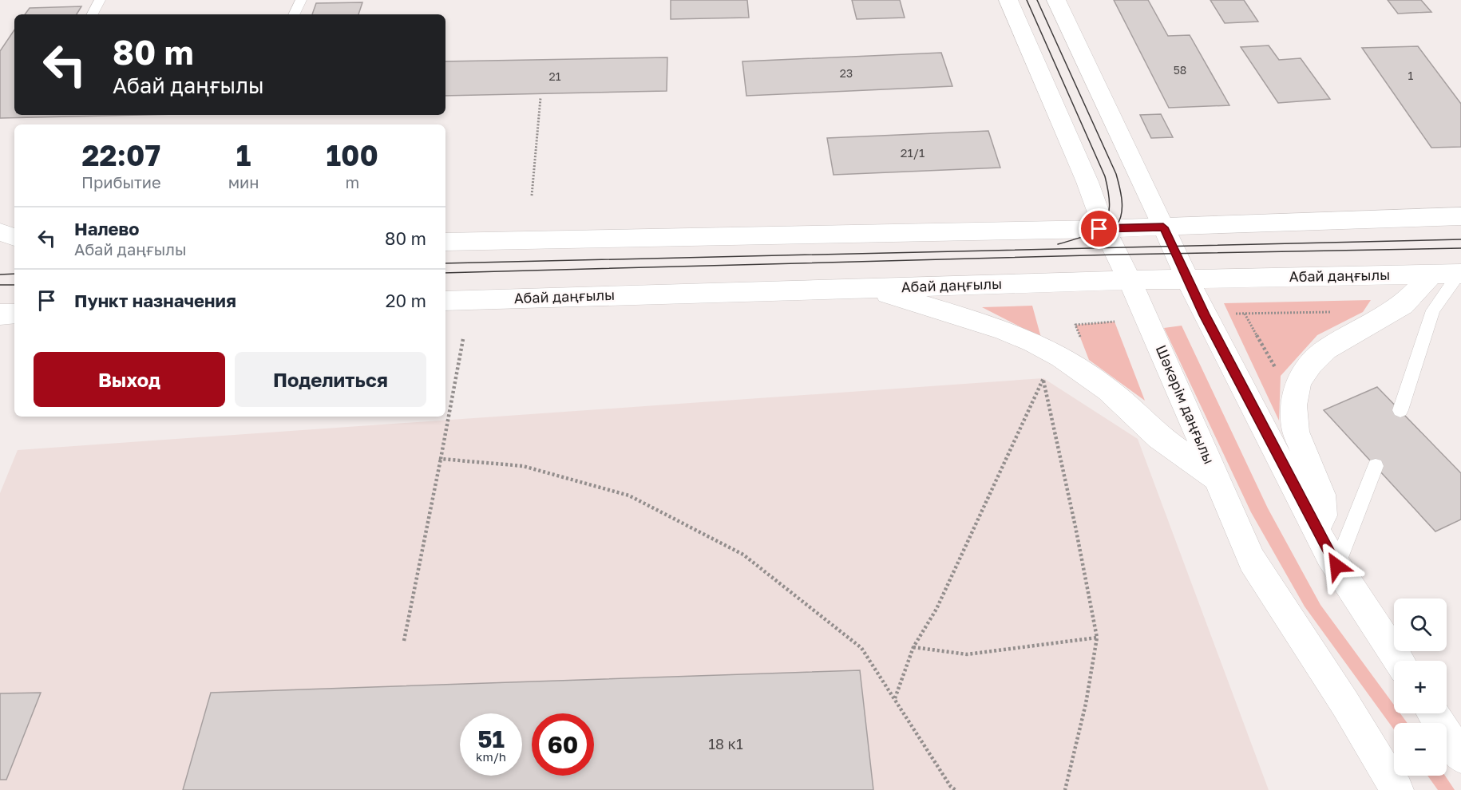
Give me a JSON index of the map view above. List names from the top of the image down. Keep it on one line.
{"streets":{"main road":["Абай даңғылы","Шәкәрім даңғылы"]},"crossings":[["Абай даңғылы","Шәкәрім даңғылы"]],"house_numbers":["58","23","1","21","21/1","18 к1"],"page":{"turn":["80 m","Абай даңғылы"],"eta":["22:07","Прибытие","1","мин","100","m"],"list":[{"name":"Налево","note":"Абай даңғылы","value":"80 m"},{"name":"Пункт назначения","value":"20 m"}],"buttons":["Выход","Поделиться"],"map_buttons":["+","−"],"speed":"51 km/h","limit":"60"}}
